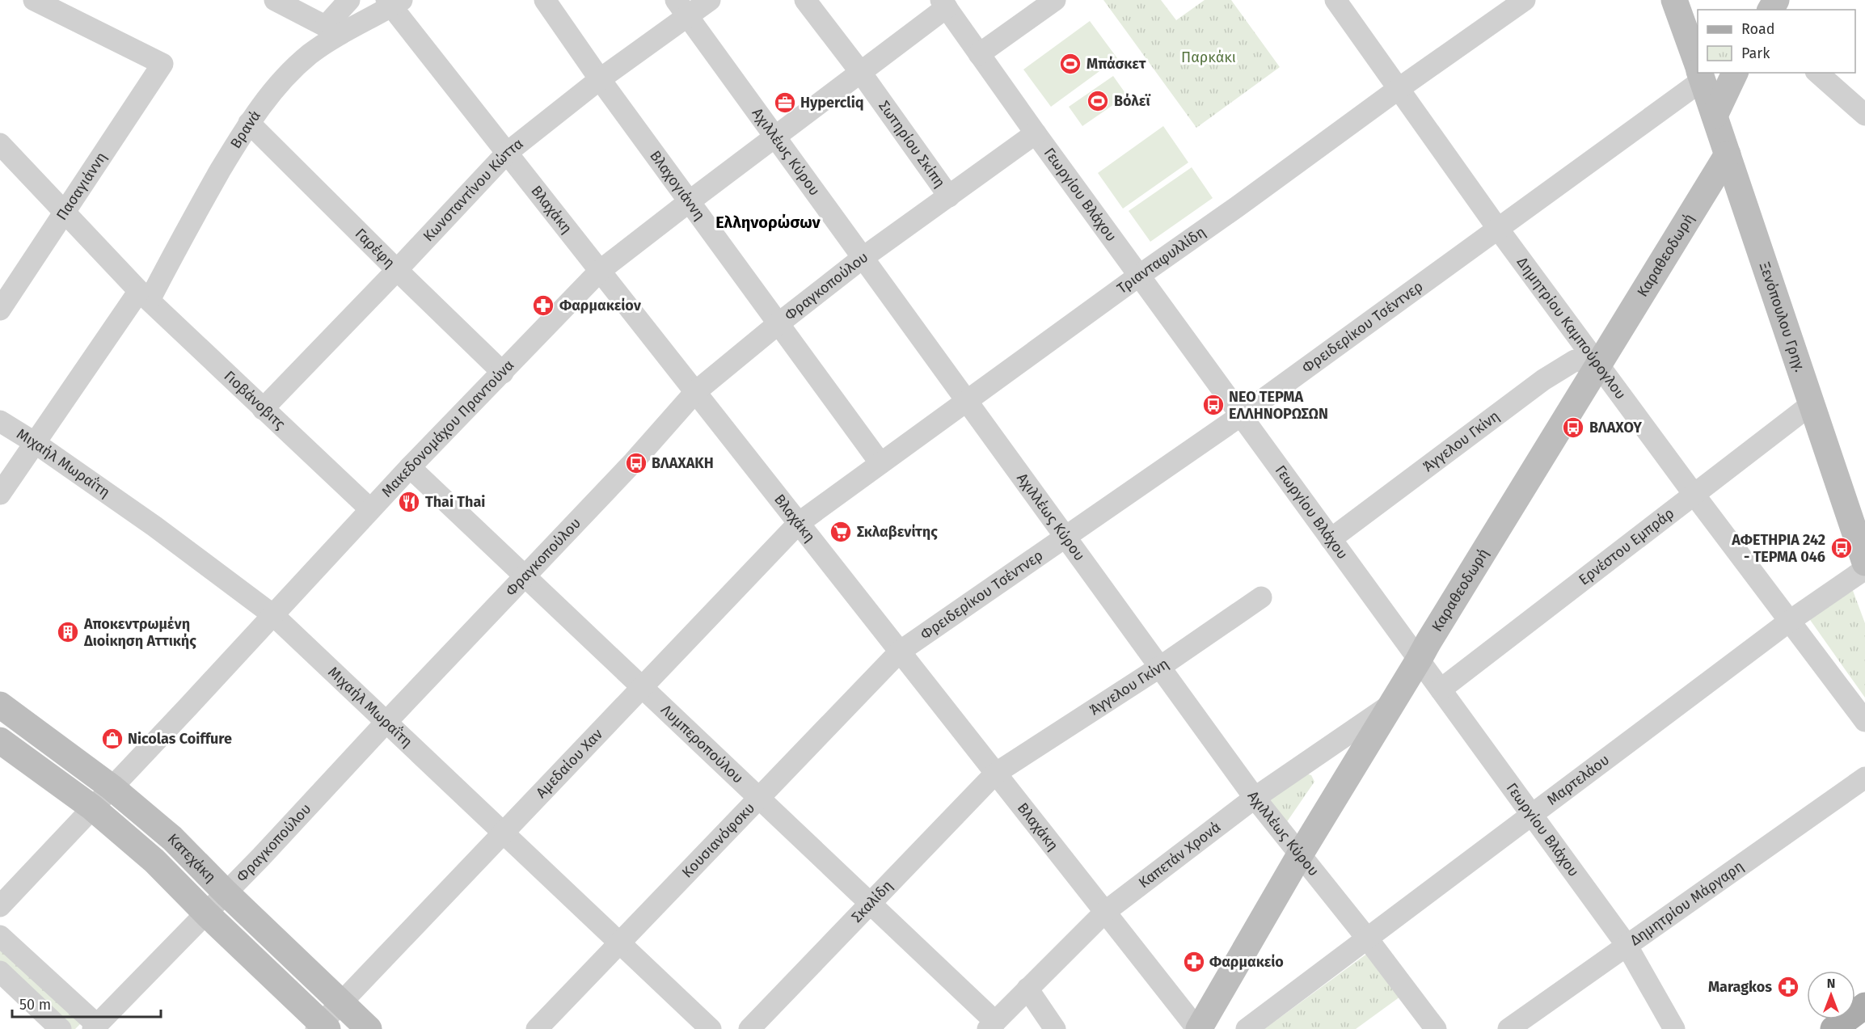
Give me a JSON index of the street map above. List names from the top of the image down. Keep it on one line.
{"streets":{"street":["Βρανά","Σωτηρίου Σκίπη","Αχιλλέως Κύρου","Βλαχογιάννη","Πασαγιάννη","Κωνσταντίνου Κώττα","Γεωργίου Βλάχου","Βλαχάκη","Γαρέφη","Καραθεοδωρή","Τριανταφυλλίδη","Φραγκοπούλου","Ξενόπουλου Γρηγ.","Φρειδερίκου Τσέντνερ","Δημητρίου Καμπούρογλου","Γιοβάνοβιτς","Μακεδονομάχου Πραντούνα","Άγγελου Γκίνη","Μιχαήλ Μωραΐτη","Ερνέστου Εμπράρ","Λυμπεροπούλου","Αμεδαίου Χαν","Μαρτελάου","Κουσιανόφσκυ","Καπετάν Χρονά","Κατεχάκη","Σκαλίδη","Δημητρίου Μάργαρη"]},"crossings":[["Βρανά","Βλαχάκη"],["Βρανά","Γαρέφη"],["Βρανά","Γιοβάνοβιτς"],["Βρανά","Μιχαήλ Μωραΐτη"],["Σωτηρίου Σκίπη","Φραγκοπούλου"],["Σωτηρίου Σκίπη","Μακεδονομάχου Πραντούνα"],["Αχιλλέως Κύρου","Κωνσταντίνου Κώττα"],["Αχιλλέως Κύρου","Καραθεοδωρή"],["Αχιλλέως Κύρου","Τριανταφυλλίδη"],["Αχιλλέως Κύρου","Φραγκοπούλου"],["Αχιλλέως Κύρου","Φρειδερίκου Τσέντνερ"],["Αχιλλέως Κύρου","Μακεδονομάχου Πραντούνα"],["Αχιλλέως Κύρου","Άγγελου Γκίνη"],["Αχιλλέως Κύρου","Μαρτελάου"],["Αχιλλέως Κύρου","Καπετάν Χρονά"],["Βλαχογιάννη","Κωνσταντίνου Κώττα"],["Βλαχογιάννη","Τριανταφυλλίδη"],["Βλαχογιάννη","Φραγκοπούλου"],["Βλαχογιάννη","Μακεδονομάχου Πραντούνα"],["Πασαγιάννη","Γιοβάνοβιτς"],["Κωνσταντίνου Κώττα","Βλαχάκη"],["Κωνσταντίνου Κώττα","Γαρέφη"],["Κωνσταντίνου Κώττα","Γιοβάνοβιτς"],["Γεωργίου Βλάχου","Καραθεοδωρή"],["Γεωργίου Βλάχου","Τριανταφυλλίδη"],["Γεωργίου Βλάχου","Φραγκοπούλου"],["Γεωργίου Βλάχου","Φρειδερίκου Τσέντνερ"],["Γεωργίου Βλάχου","Μακεδονομάχου Πραντούνα"],["Γεωργίου Βλάχου","Άγγελου Γκίνη"],["Γεωργίου Βλάχου","Ερνέστου Εμπράρ"],["Γεωργίου Βλάχου","Μαρτελάου"],["Γεωργίου Βλάχου","Δημητρίου Μάργαρη"],["Βλαχάκη","Καραθεοδωρή"],["Βλαχάκη","Τριανταφυλλίδη"],["Βλαχάκη","Φραγκοπούλου"],["Βλαχάκη","Φρειδερίκου Τσέντνερ"],["Βλαχάκη","Μακεδονομάχου Πραντούνα"],["Βλαχάκη","Άγγελου Γκίνη"],["Βλαχάκη","Αμεδαίου Χαν"],["Βλαχάκη","Κουσιανόφσκυ"],["Βλαχάκη","Καπετάν Χρονά"],["Βλαχάκη","Σκαλίδη"],["Γαρέφη","Μακεδονομάχου Πραντούνα"],["Καραθεοδωρή","Ξενόπουλου Γρηγ."],["Καραθεοδωρή","Δημητρίου Καμπούρογλου"],["Καραθεοδωρή","Άγγελου Γκίνη"],["Καραθεοδωρή","Καπετάν Χρονά"],["Τριανταφυλλίδη","Δημητρίου Καμπούρογλου"],["Τριανταφυλλίδη","Αμεδαίου Χαν"],["Φραγκοπούλου","Μιχαήλ Μωραΐτη"],["Φραγκοπούλου","Λυμπεροπούλου"],["Φραγκοπούλου","Κατεχάκη"],["Ξενόπουλου Γρηγ.","Ερνέστου Εμπράρ"],["Φρειδερίκου Τσέντνερ","Δημητρίου Καμπούρογλου"],["Φρειδερίκου Τσέντνερ","Κουσιανόφσκυ"],["Δημητρίου Καμπούρογλου","Άγγελου Γκίνη"],["Δημητρίου Καμπούρογλου","Ερνέστου Εμπράρ"],["Δημητρίου Καμπούρογλου","Μαρτελάου"],["Γιοβάνοβιτς","Μακεδονομάχου Πραντούνα"],["Μακεδονομάχου Πραντούνα","Μιχαήλ Μωραΐτη"],["Μακεδονομάχου Πραντούνα","Λυμπεροπούλου"],["Μακεδονομάχου Πραντούνα","Κατεχάκη"],["Άγγελου Γκίνη","Σκαλίδη"],["Μιχαήλ Μωραΐτη","Αμεδαίου Χαν"],["Μιχαήλ Μωραΐτη","Κουσιανόφσκυ"],["Λυμπεροπούλου","Αμεδαίου Χαν"],["Λυμπεροπούλου","Κουσιανόφσκυ"],["Λυμπεροπούλου","Καπετάν Χρονά"],["Λυμπεροπούλου","Σκαλίδη"],["Αμεδαίου Χαν","Κατεχάκη"]],"districts":["Ελληνορώσων"],"parks":["Παρκάκι"],"places":{"sports":["Μπάσκετ","Βόλεϊ"],"office":["Hypercliq"],"pharmacy":["Φαρμακείον","Φαρμακείο","Maragkos"],"bus stop":["ΝΕΟ ΤΕΡΜΑ ΕΛΛΗΝΟΡΩΣΩΝ","ΒΛΑΧΟΥ","ΒΛΑΧΑΚΗ","ΑΦΕΤΗΡΙΑ 242 - ΤΕΡΜΑ 046"],"restaurant":["Thai Thai"],"supermarket":["Σκλαβενίτης"],"building":["Αποκεντρωμένη Διοίκηση Αττικής"],"shop":["Nicolas Coiffure"]},"legend":["Road","Park"],"scale_bar":"50 m","north":"top"}
